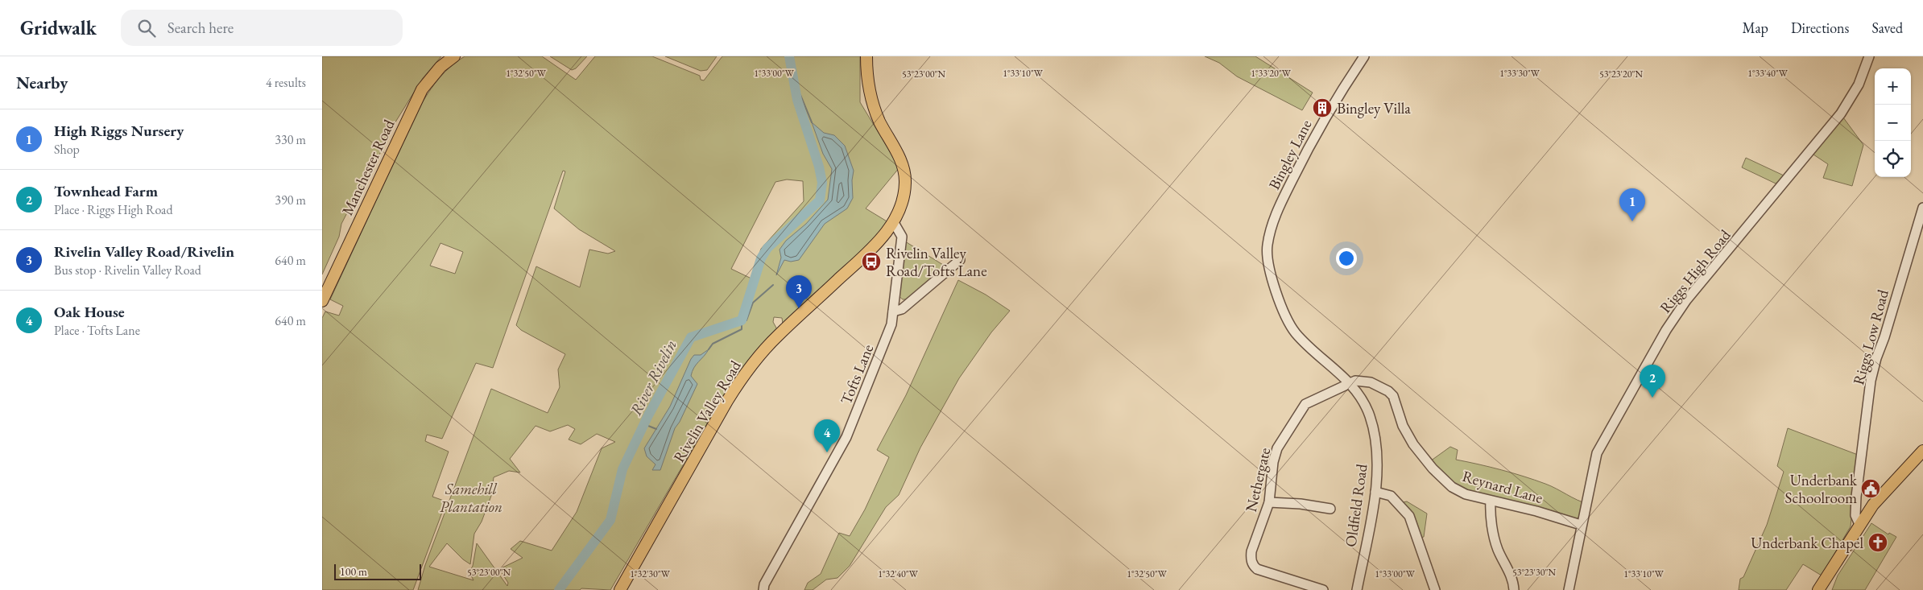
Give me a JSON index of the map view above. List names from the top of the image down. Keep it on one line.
{"streets":{"main road":["Manchester Road","Rivelin Valley Road"],"street":["Bingley Lane","Riggs High Road","Riggs Low Road","Tofts Lane","Nethergate","Reynard Lane","Oldfield Road"]},"crossings":[["Bingley Lane","Nethergate"],["Bingley Lane","Reynard Lane"],["Bingley Lane","Oldfield Road"],["Riggs High Road","Reynard Lane"],["Tofts Lane","Rivelin Valley Road"],["Nethergate","Reynard Lane"],["Nethergate","Oldfield Road"],["Reynard Lane","Oldfield Road"]],"water":["River Rivelin"],"parks":["Samehill Plantation"],"places":{"building":["Bingley Villa"],"bus stop":["Rivelin Valley Road/Tofts Lane"],"public building":["Underbank Schoolroom"],"church":["Underbank Chapel"]},"scale_bar":"100 m","page":{"header":"Gridwalk","search":"Search here","nav":["Map","Directions","Saved"],"heading":["Nearby","4 results"],"map_buttons":["+","−"],"list":[{"mark":"1","name":"High Riggs Nursery","note":"Shop","value":"330 m"},{"mark":"2","name":"Townhead Farm","note":"Place · Riggs High Road","value":"390 m"},{"mark":"3","name":"Rivelin Valley Road/Rivelin","note":"Bus stop · Rivelin Valley Road","value":"640 m"},{"mark":"4","name":"Oak House","note":"Place · Tofts Lane","value":"640 m"}],"pins":["1","3","2","4"],"scale":"100 m"},"coordinates":["1°33'10\"W","1°33'20\"W","1°33'30\"W","1°33'40\"W","1°32'50\"W","1°33'00\"W","53°23'00\"N","53°23'20\"N","53°23'30\"N","1°32'30\"W","1°32'40\"W"]}
